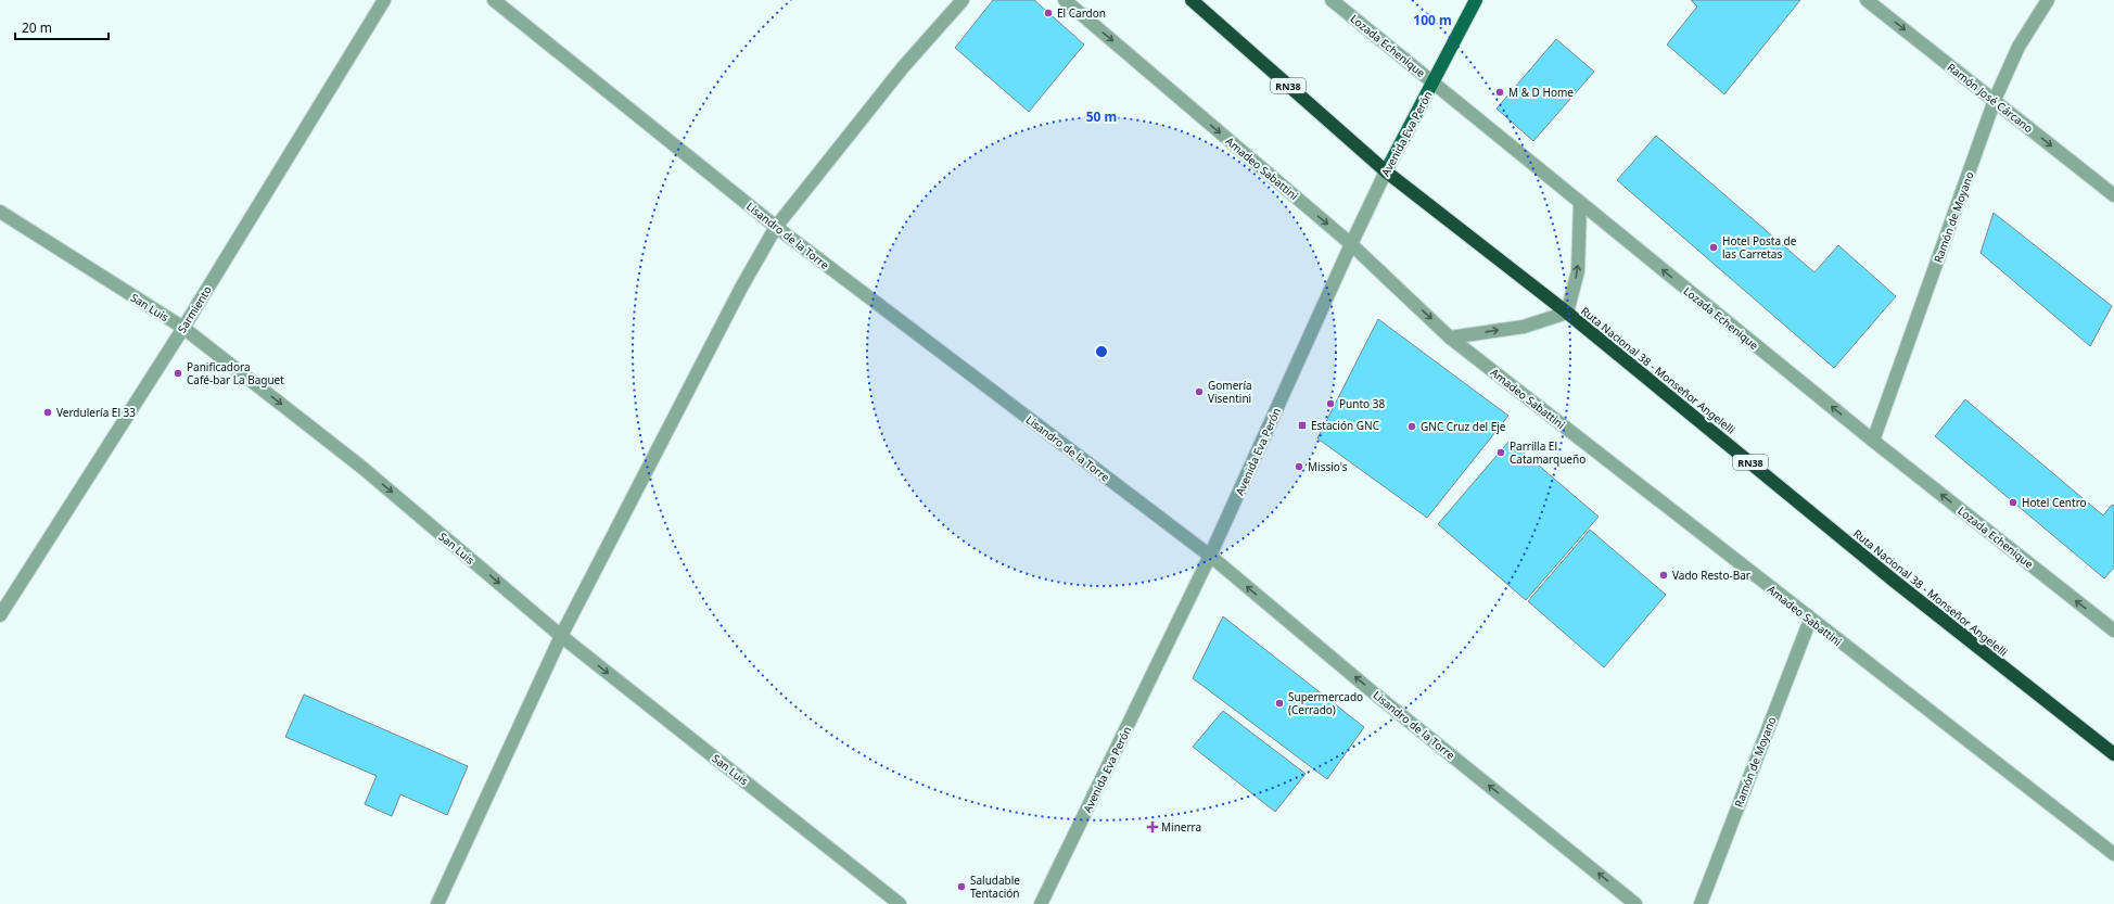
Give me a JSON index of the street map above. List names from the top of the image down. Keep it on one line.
{"streets":{"highway":["RN38","Ruta Nacional 38 - Monseñor Angelelli"],"main road":["Avenida Eva Perón"],"street":["Lozada Echenique","Ramón José Cárcano","Amadeo Sabattini","Ramón de Moyano","Lisandro de la Torre","San Luis","Sarmiento"]},"crossings":[["Lozada Echenique","Avenida Eva Perón"],["Lozada Echenique","Ramón de Moyano"],["Ramón José Cárcano","Ramón de Moyano"],["Avenida Eva Perón","Amadeo Sabattini"],["Avenida Eva Perón","Lisandro de la Torre"],["Avenida Eva Perón","Ruta Nacional 38 - Monseñor Angelelli"],["Amadeo Sabattini","Ramón de Moyano"],["San Luis","Sarmiento"]],"one_way":["Lozada Echenique","Ramón José Cárcano","Amadeo Sabattini","Lisandro de la Torre","San Luis"],"places":{"other":["El Cardon","M & D Home","Hotel Posta de las Carretas","Panificadora Café-bar La Baguet","Gomería Visentini","Punto 38","Verdulería El 33","GNC Cruz del Eje","Parrilla El Catamarqueño","Missio's","Hotel Centro","Vado Resto-Bar","Supermercado (Cerrado)","Saludable Tentación"],"transit":["Estación GNC"],"health":["Minerra"]},"scale_bar":"20 m","rings":["100 m","50 m"]}
